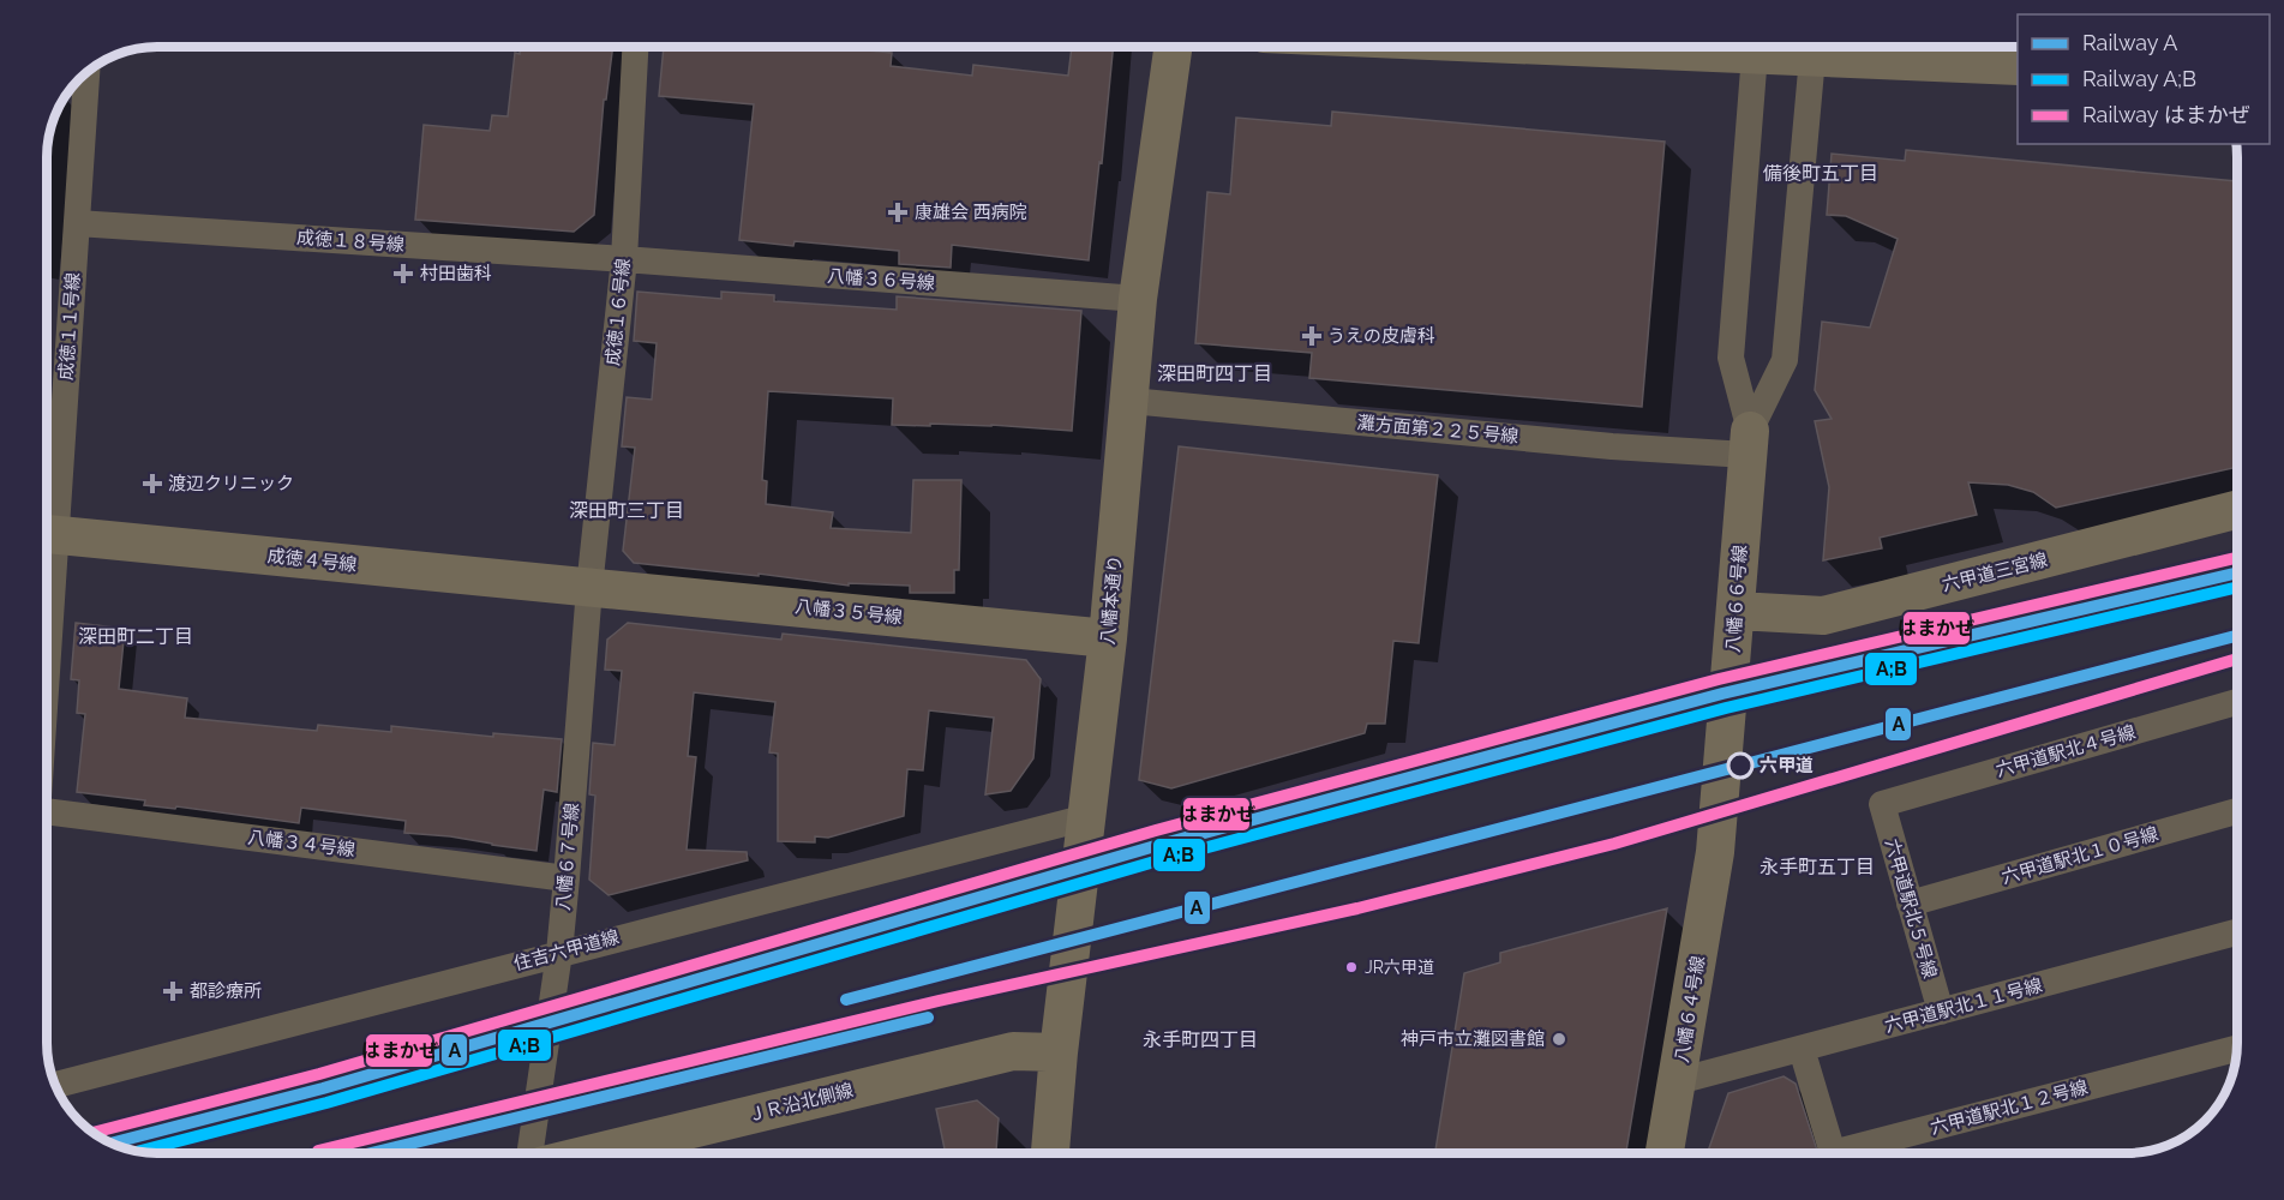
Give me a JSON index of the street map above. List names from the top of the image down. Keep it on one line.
{"streets":{"street":["成徳１８号線","八幡３６号線","成徳１６号線","成徳１１号線","灘方面第２２５号線","成徳４号線","六甲道三宮線","八幡６６号線","八幡本通り","八幡３５号線","六甲道駅北４号線","八幡３４号線","六甲道駅北１０号線","八幡６７号線","六甲道駅北５号線","住吉六甲道線","六甲道駅北１１号線","八幡６４号線","ＪＲ沿北側線","六甲道駅北１２号線"]},"crossings":[["成徳１８号線","八幡３６号線"],["成徳１８号線","成徳１６号線"],["成徳１８号線","成徳１１号線"],["八幡３６号線","成徳１６号線"],["八幡３６号線","八幡本通り"],["成徳１６号線","成徳４号線"],["成徳１６号線","八幡３５号線"],["成徳１６号線","八幡６７号線"],["灘方面第２２５号線","八幡６６号線"],["灘方面第２２５号線","八幡本通り"],["成徳４号線","八幡３５号線"],["成徳４号線","八幡６７号線"],["六甲道三宮線","八幡６６号線"],["八幡６６号線","八幡６４号線"],["八幡本通り","八幡３５号線"],["八幡本通り","住吉六甲道線"],["八幡本通り","ＪＲ沿北側線"],["八幡３５号線","八幡６７号線"],["六甲道駅北４号線","六甲道駅北５号線"],["八幡３４号線","八幡６７号線"],["六甲道駅北１０号線","六甲道駅北５号線"],["八幡６７号線","住吉六甲道線"],["六甲道駅北５号線","六甲道駅北１１号線"],["六甲道駅北１１号線","八幡６４号線"],["六甲道駅北１１号線","六甲道駅北１２号線"]],"districts":["備後町五丁目","深田町四丁目","深田町三丁目","深田町二丁目","永手町五丁目","永手町四丁目"],"places":{"health":["康雄会 西病院","村田歯科","うえの皮膚科","渡辺クリニック","都診療所"],"other":["六甲道","JR六甲道","神戸市立灘図書館"]},"lines":["rail line はまかぜ","rail line A","rail line A;B"],"legend":["Railway A","Railway A;B","Railway はまかぜ"]}
